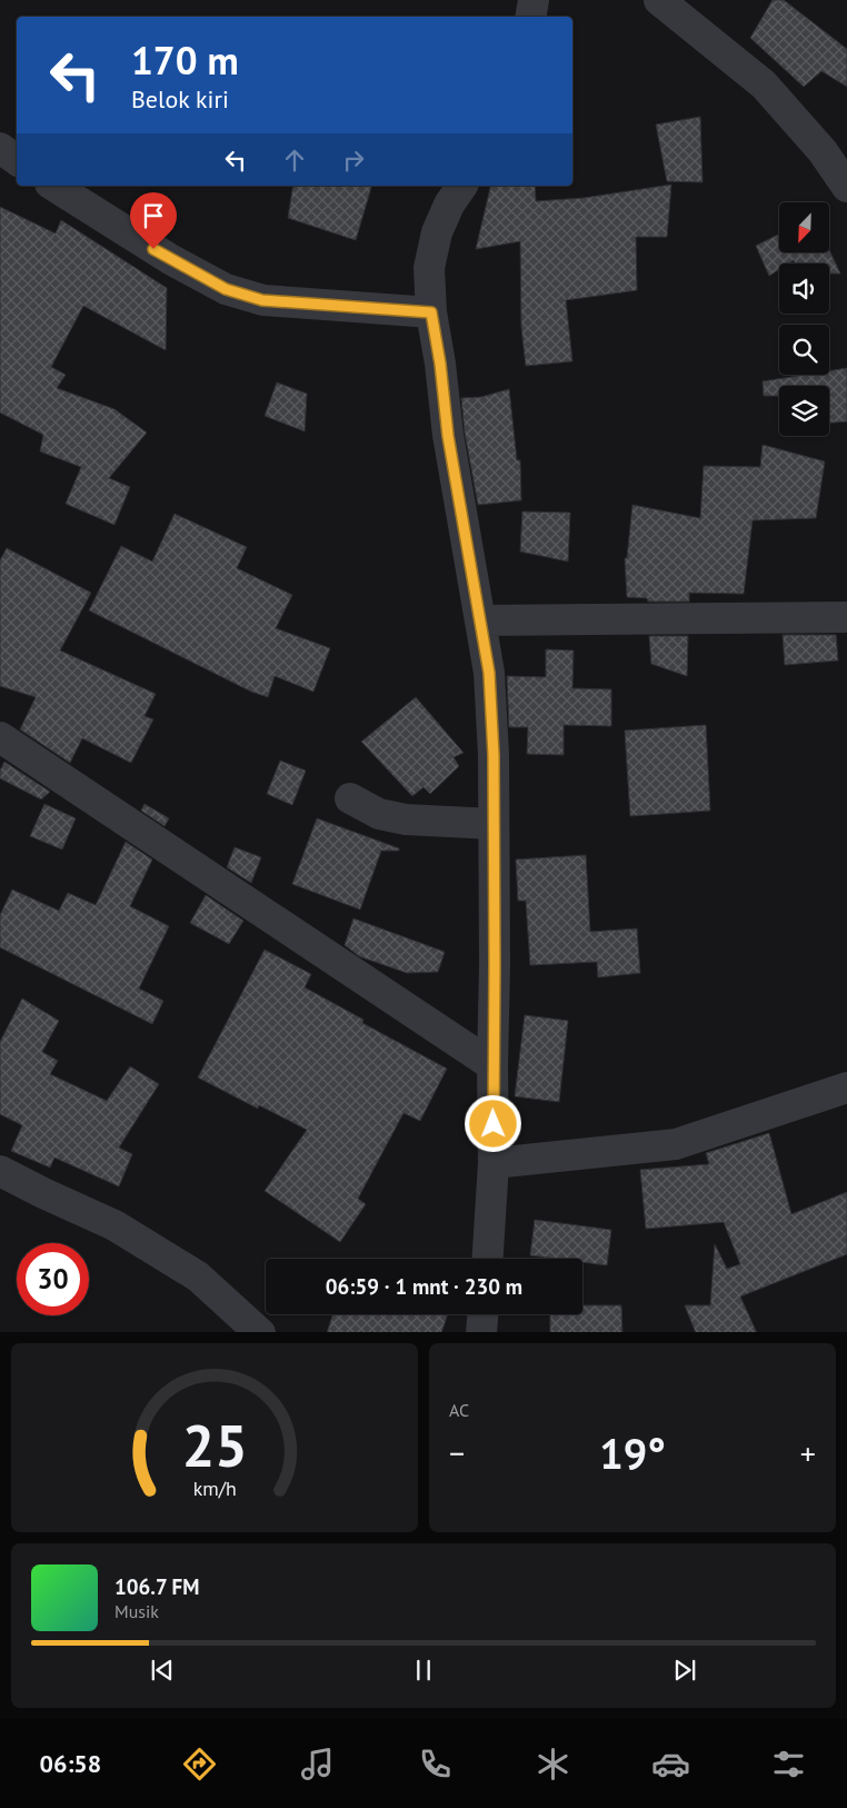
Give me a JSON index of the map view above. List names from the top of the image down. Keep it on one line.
{"north":"bottom left","page":{"turn":["170 m","Belok kiri"],"limit":"30","trip":"06:59 · 1 mnt · 230 m","tile":"AC","heat":["−","19°","+"],"song":["106.7 FM","Musik"],"tabs":"06:58","gauge":["25","km/h"]}}
